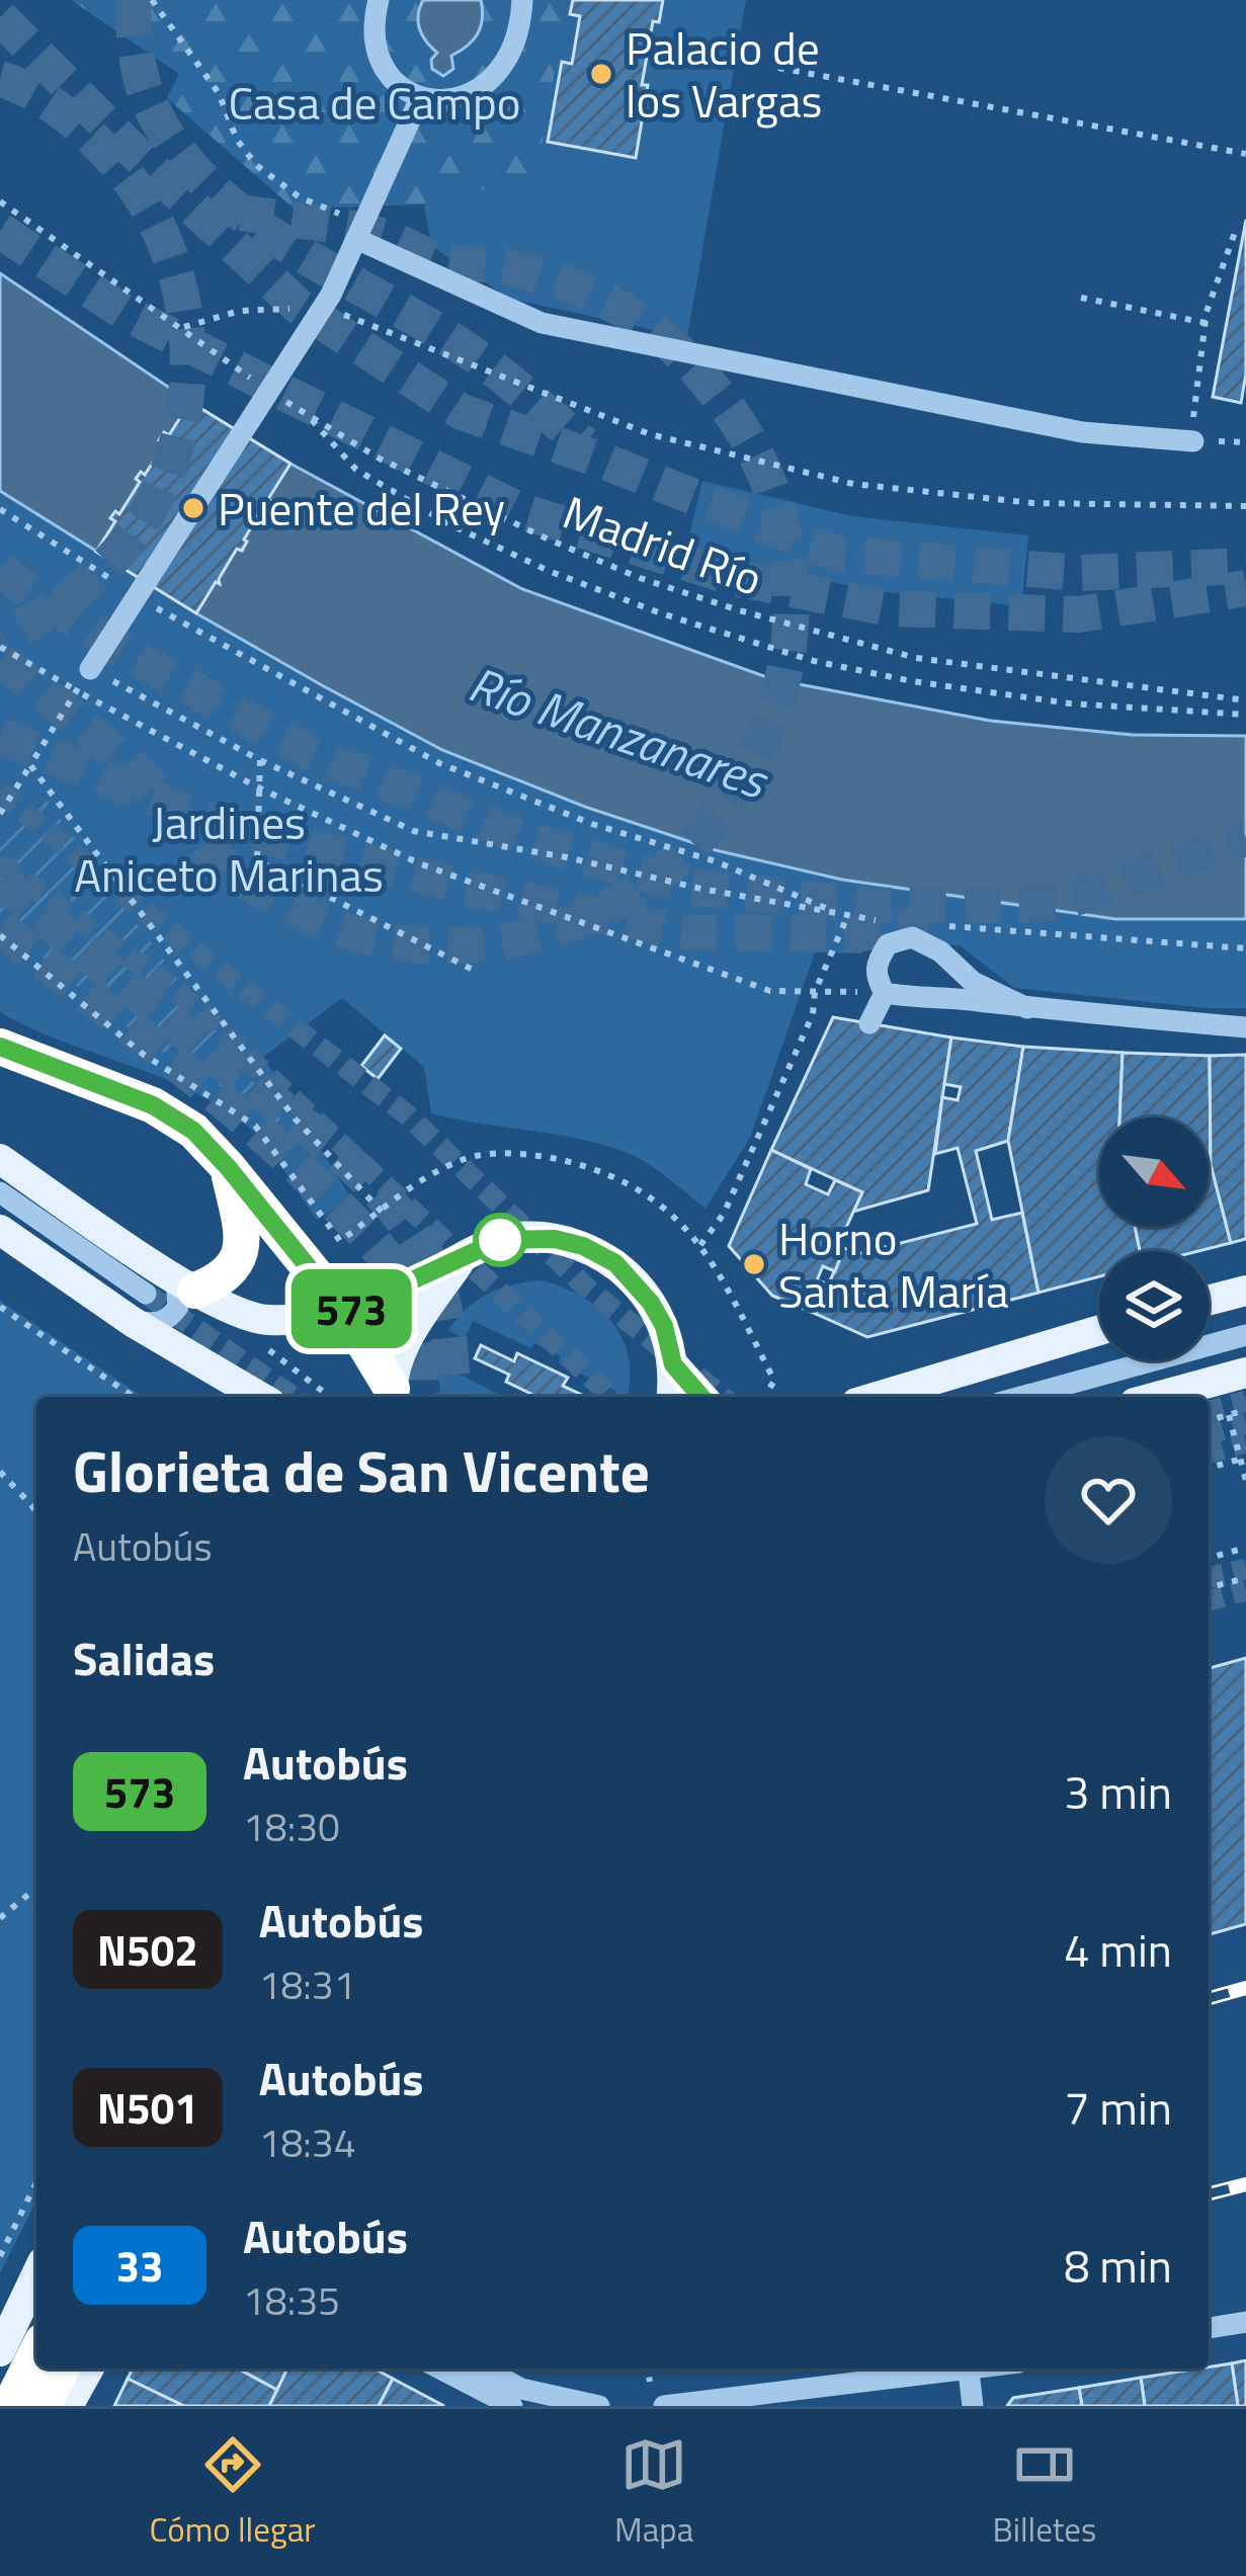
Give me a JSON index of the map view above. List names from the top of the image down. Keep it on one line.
{"streets":{"path":["Madrid Río"]},"water":["Río Manzanares"],"parks":["Casa de Campo","Jardines Aniceto Marinas"],"places":["Palacio de los Vargas","Puente del Rey","Horno Santa María"],"lines":["bus line 573"],"north":"bottom right","page":{"on_map":"573","heading":[["Glorieta de San Vicente","Autobús"],"Salidas"],"list":[{"mark":"573","name":"Autobús","note":"18:30","value":"3 min"},{"mark":"N502","name":"Autobús","note":"18:31","value":"4 min"},{"mark":"N501","name":"Autobús","note":"18:34","value":"7 min"},{"mark":"33","name":"Autobús","note":"18:35","value":"8 min"}],"tabs":["Cómo llegar","Mapa","Billetes"]}}
